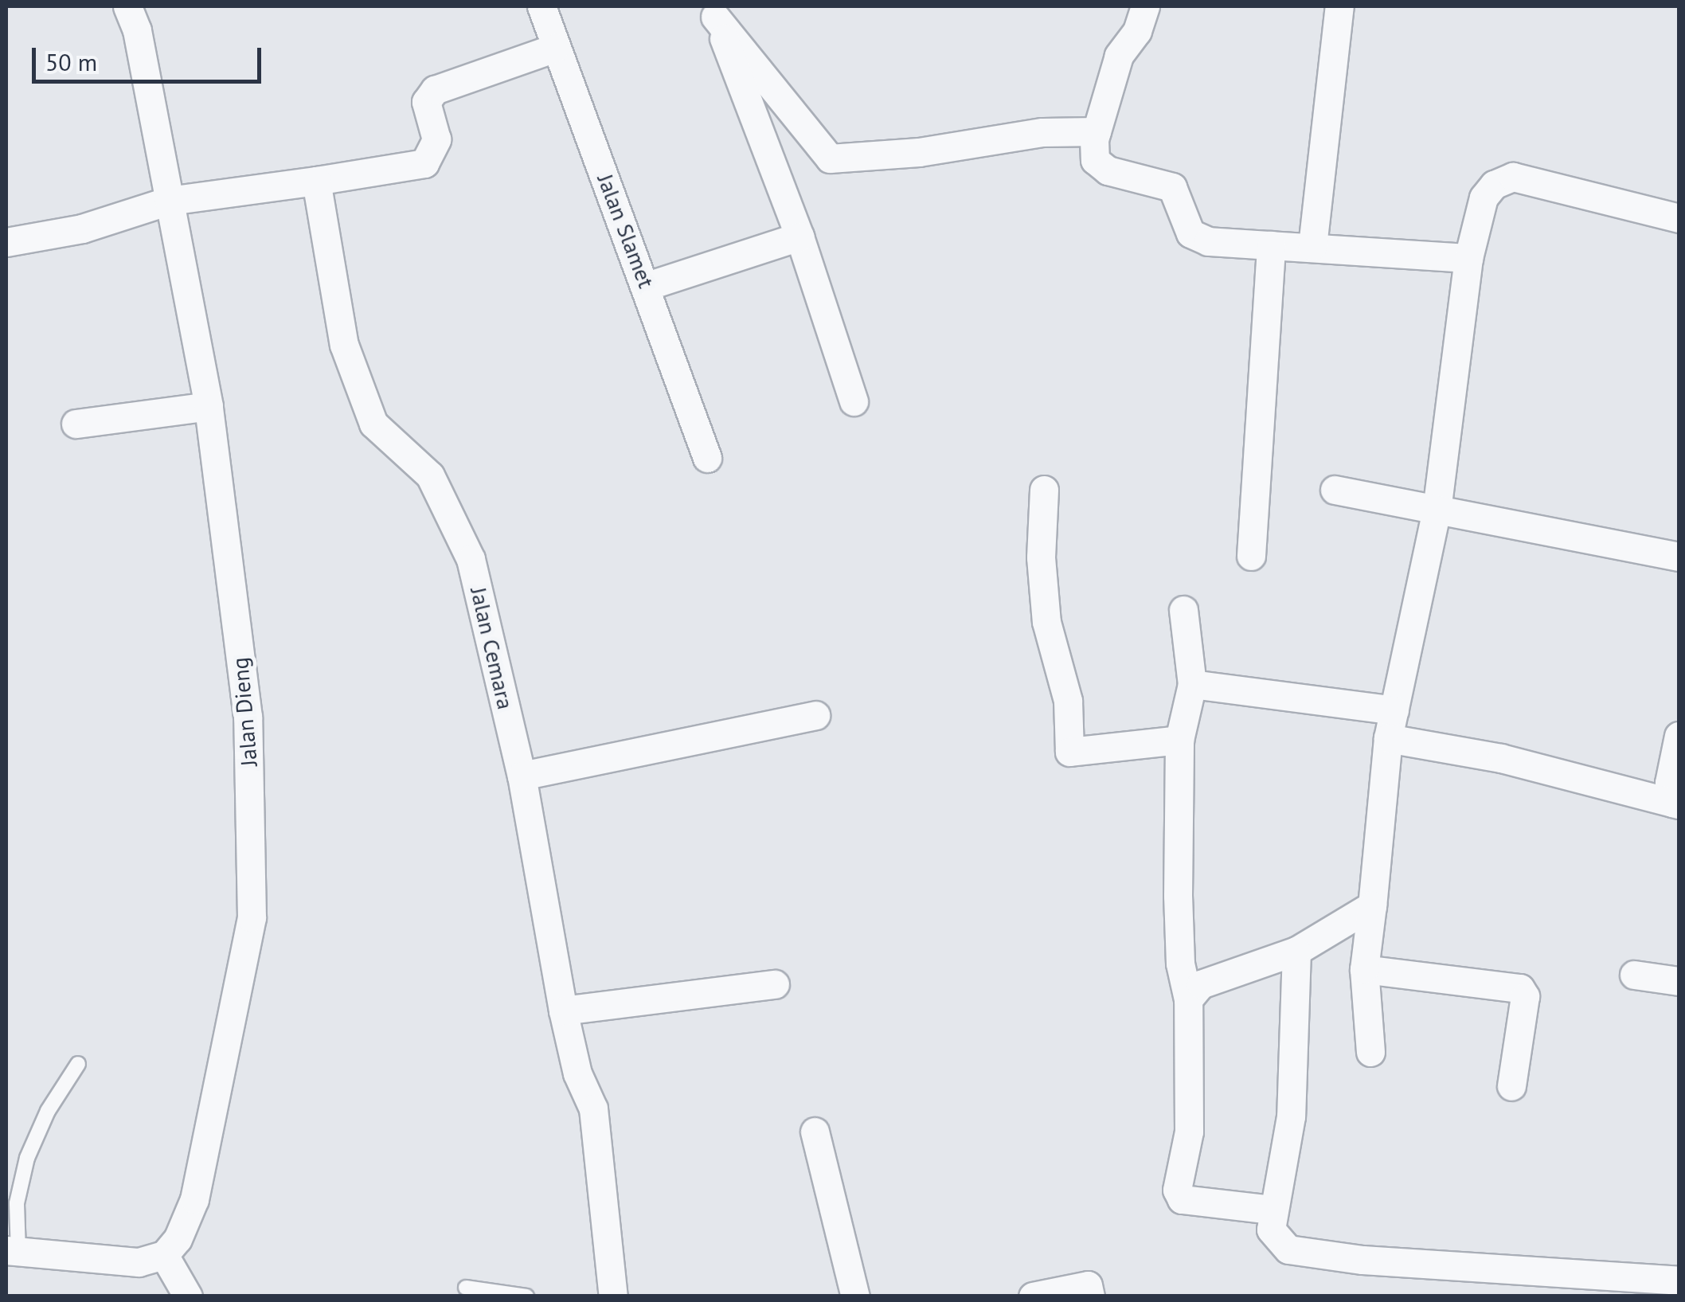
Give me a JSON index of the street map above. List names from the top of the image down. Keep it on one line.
{"streets":{"street":["Jalan Slamet","Jalan Cemara","Jalan Dieng"]},"scale_bar":"50 m"}
